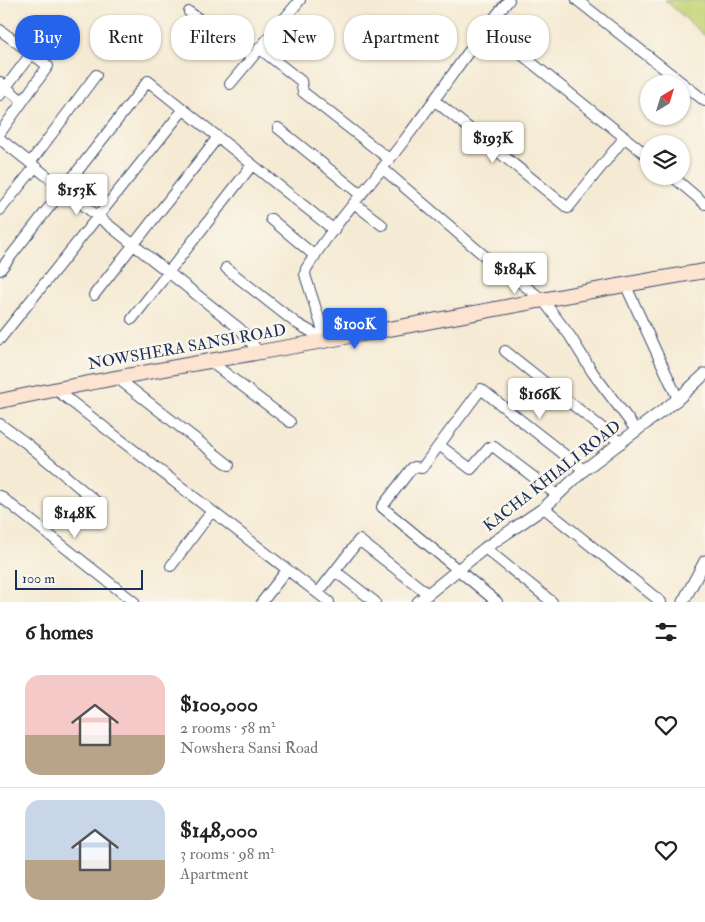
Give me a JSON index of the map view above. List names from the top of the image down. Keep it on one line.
{"streets":{"main road":["NOWSHERA SANSI ROAD"],"street":["KACHA KHIALI ROAD"]},"scale_bar":"100 m","north":"top right","page":{"chip":["Buy","Rent","Filters","New","Apartment","House"],"price":["$193K","$153K","$184K","$100K","$166K","$148K"],"scale":"100 m","heading":"6 homes","list":[{"name":"$100,000","note":"2 rooms · 58 m² · Nowshera Sansi Road"},{"name":"$148,000","note":"3 rooms · 98 m² · Apartment"}]}}
